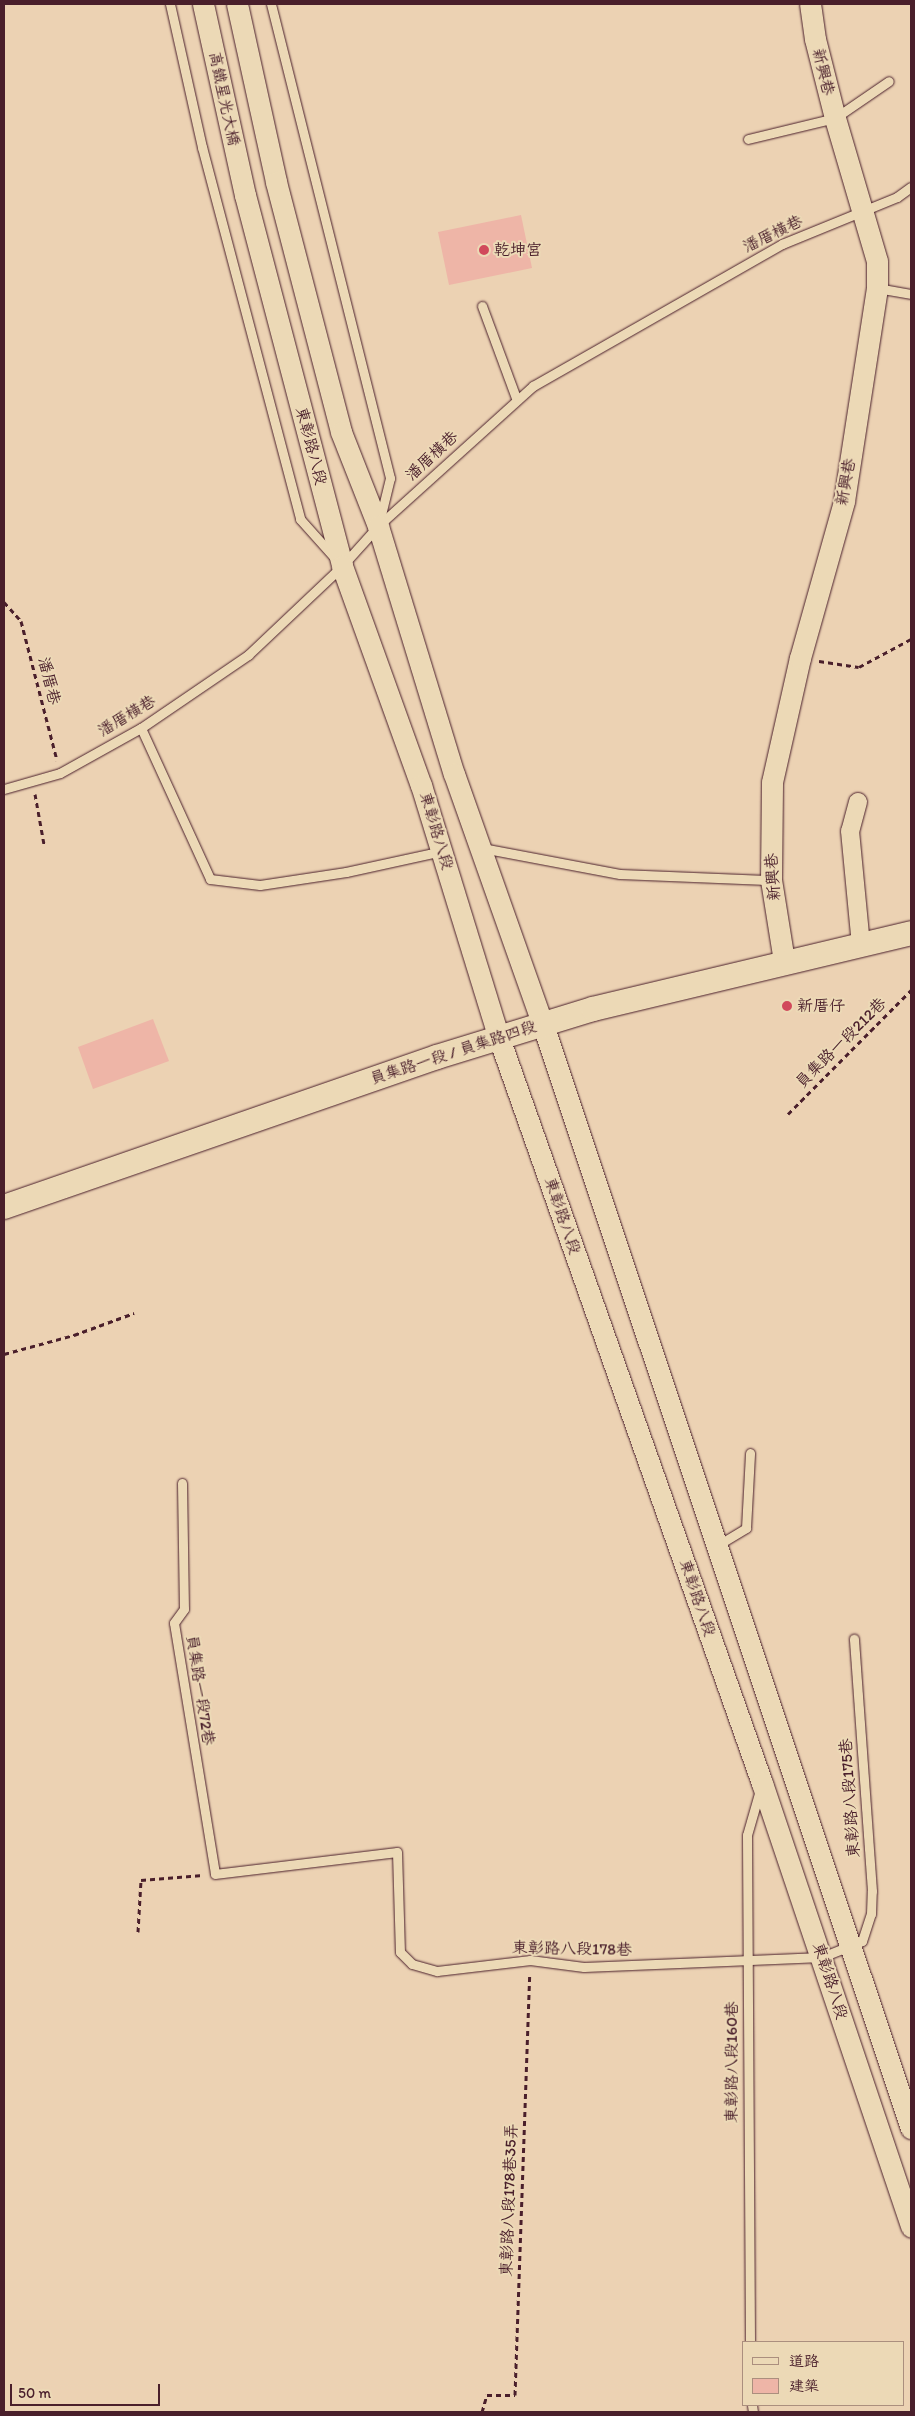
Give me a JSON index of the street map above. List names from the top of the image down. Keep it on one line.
{"streets":{"main road":["員集路一段 / 員集路四段"],"street":["新興巷","高鐵星光大橋","東彰路八段"],"lane":["潘厝橫巷","員集路一段72巷","東彰路八段175巷","東彰路八段178巷","東彰路八段160巷"],"path":["潘厝巷","員集路一段212巷","東彰路八段178巷35弄"]},"crossings":[["新興巷","潘厝橫巷"],["新興巷","員集路一段 / 員集路四段"],["高鐵星光大橋","東彰路八段"],["潘厝橫巷","東彰路八段"],["潘厝橫巷","潘厝巷"],["東彰路八段","員集路一段 / 員集路四段"],["東彰路八段","東彰路八段175巷"],["東彰路八段","東彰路八段178巷"],["東彰路八段","東彰路八段160巷"],["員集路一段72巷","東彰路八段178巷"],["東彰路八段175巷","東彰路八段178巷"],["東彰路八段178巷","東彰路八段160巷"],["東彰路八段178巷","東彰路八段178巷35弄"]],"places":["乾坤宮","新厝仔"],"legend":["道路","建築"],"scale_bar":"50 m"}
